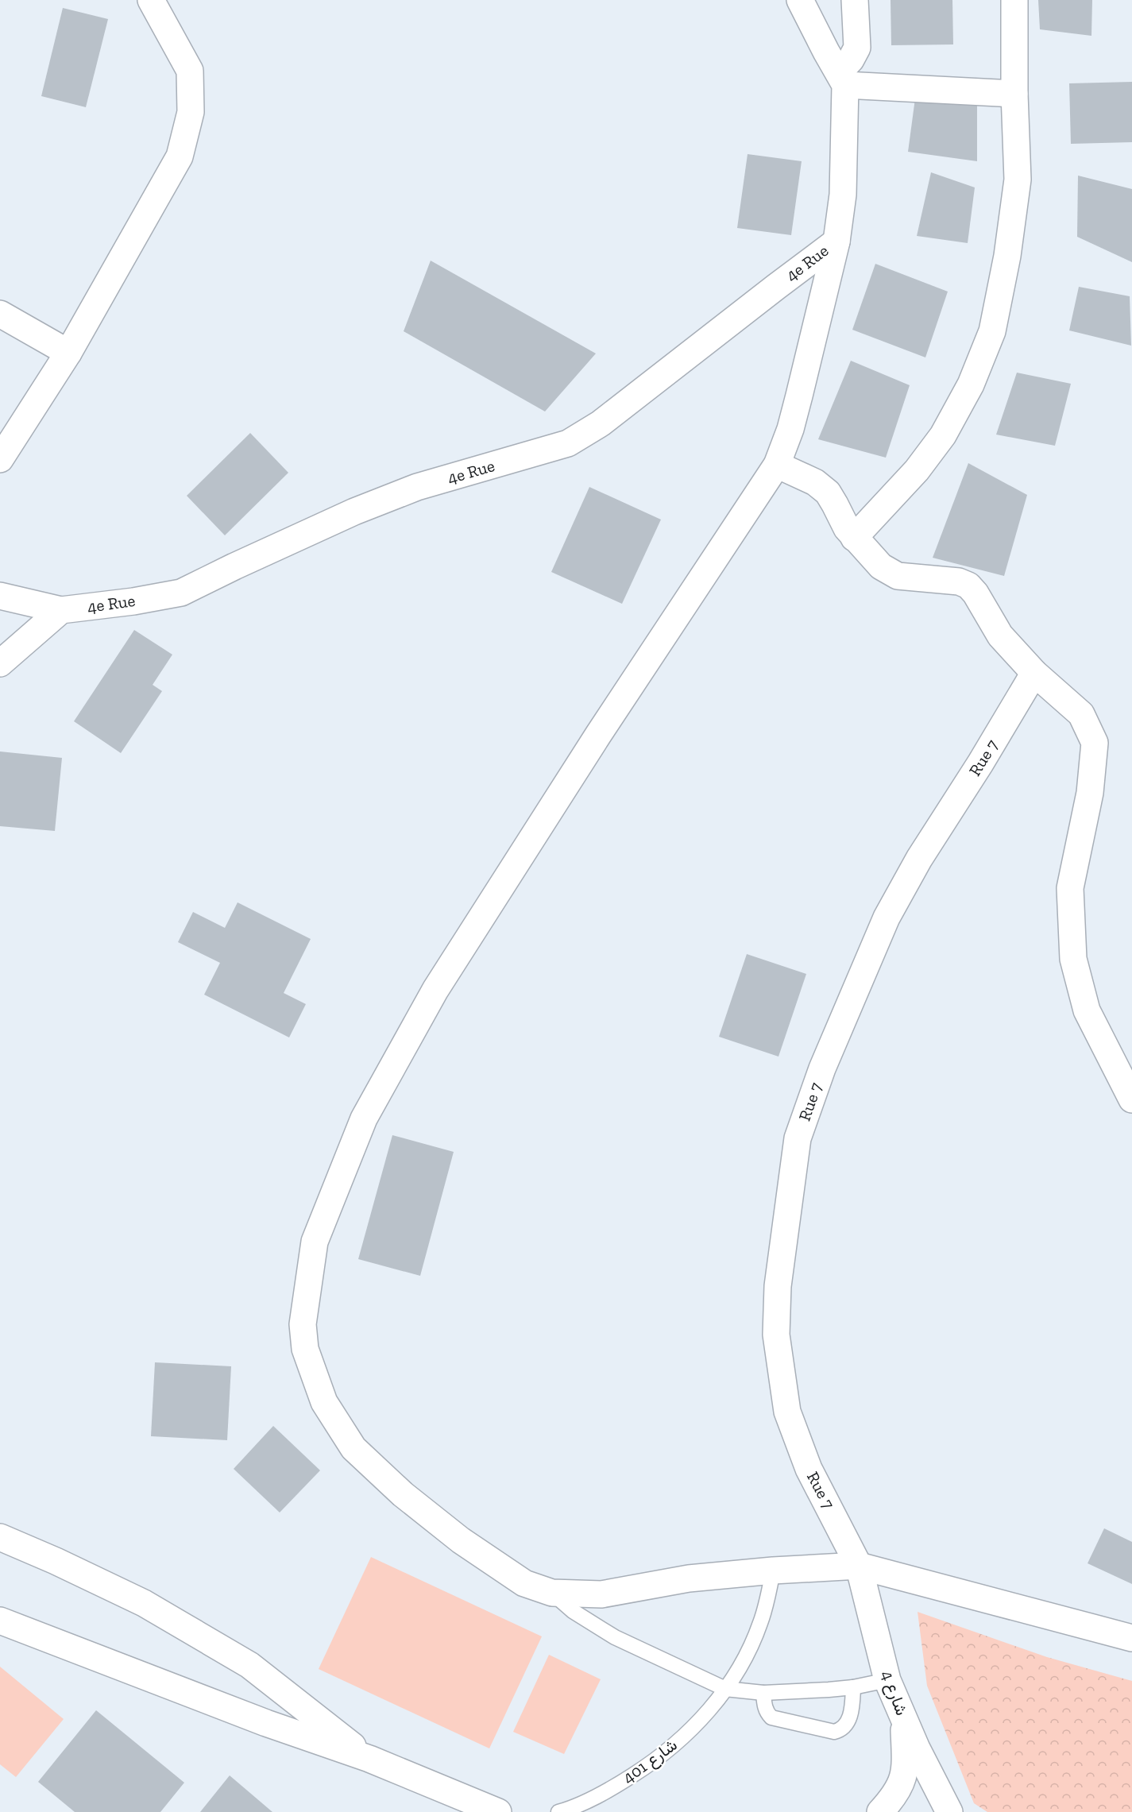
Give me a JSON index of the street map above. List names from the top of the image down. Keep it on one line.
{"streets":{"street":["4e Rue","Rue 7","شارع 4"],"lane":["شارع 401"]},"crossings":[["Rue 7","شارع 4"]]}
